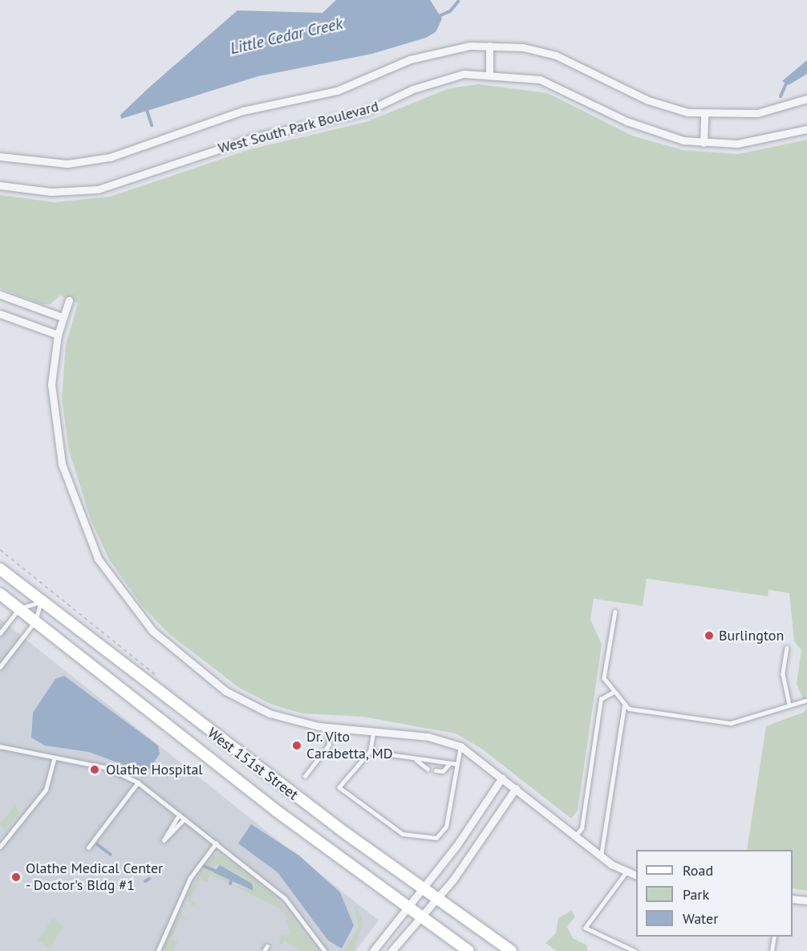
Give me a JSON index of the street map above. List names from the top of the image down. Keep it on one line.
{"streets":{"main road":["West 151st Street"],"street":["West South Park Boulevard"]},"water":["Little Cedar Creek"],"places":["Burlington","Dr. Vito Carabetta, MD","Olathe Hospital","Olathe Medical Center - Doctor's Bldg #1"],"legend":["Road","Park","Water"]}
